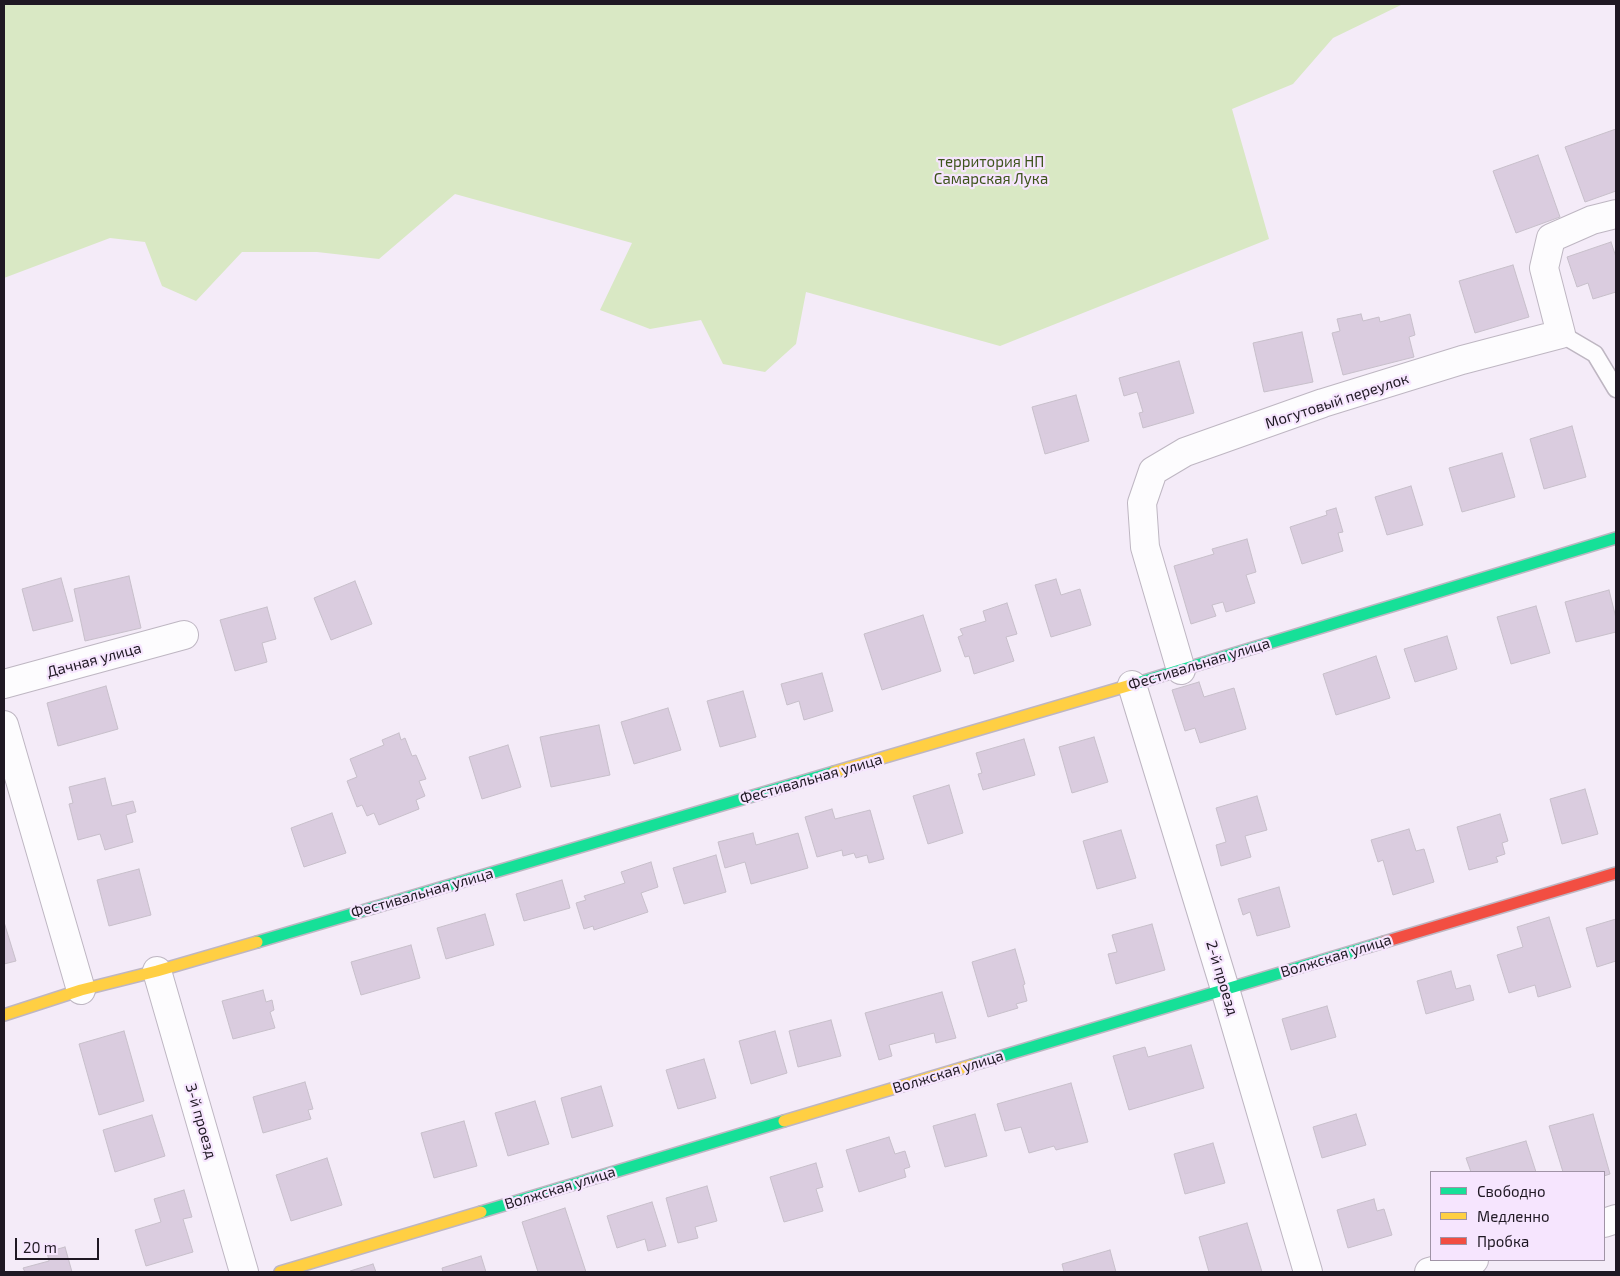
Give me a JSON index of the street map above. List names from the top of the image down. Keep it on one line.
{"streets":{"street":["Могутовый переулок","Дачная улица","Фестивальная улица","Волжская улица","2-й проезд","3-й проезд"]},"crossings":[["Могутовый переулок","Фестивальная улица"],["Фестивальная улица","2-й проезд"],["Фестивальная улица","3-й проезд"],["Волжская улица","2-й проезд"]],"parks":["территория НП Самарская Лука"],"legend":["Свободно","Медленно","Пробка"],"scale_bar":"20 m"}
